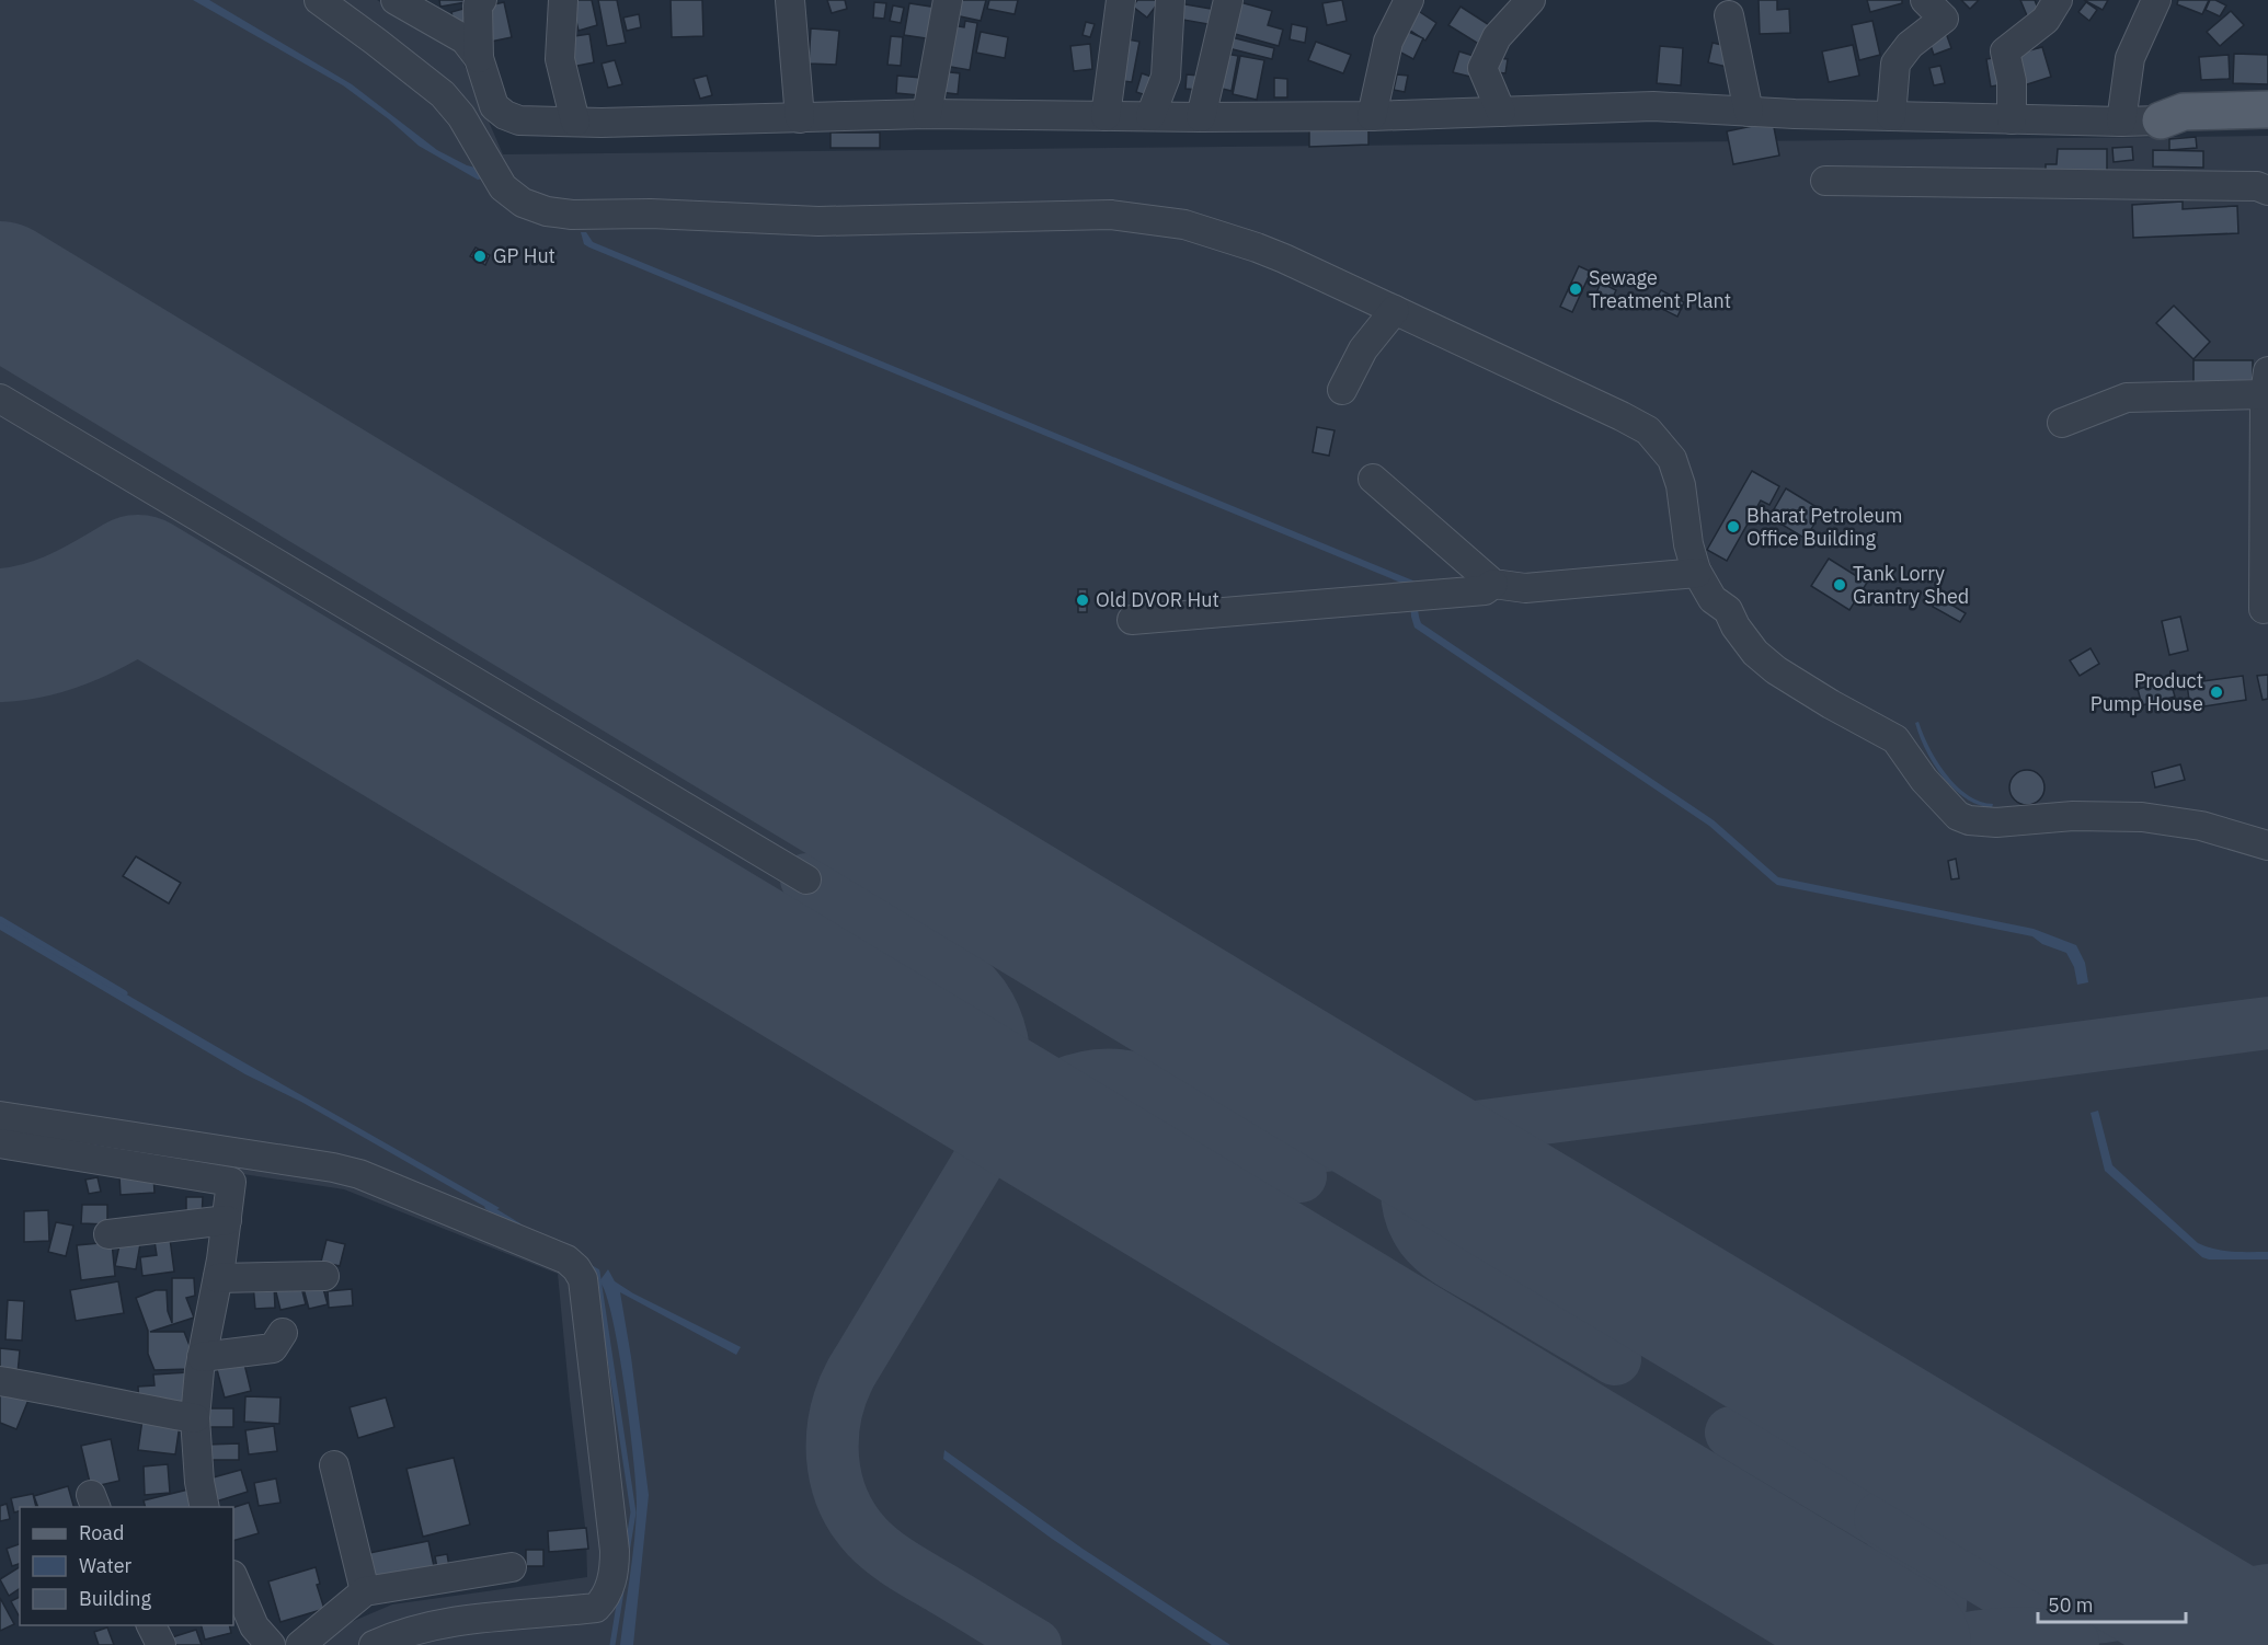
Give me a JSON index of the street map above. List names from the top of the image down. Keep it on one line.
{"places":["GP Hut","Sewage Treatment Plant","Bharat Petroleum Office Building","Tank Lorry Grantry Shed","Old DVOR Hut","Product Pump House"],"legend":["Road","Water","Building"],"scale_bar":"50 m"}
